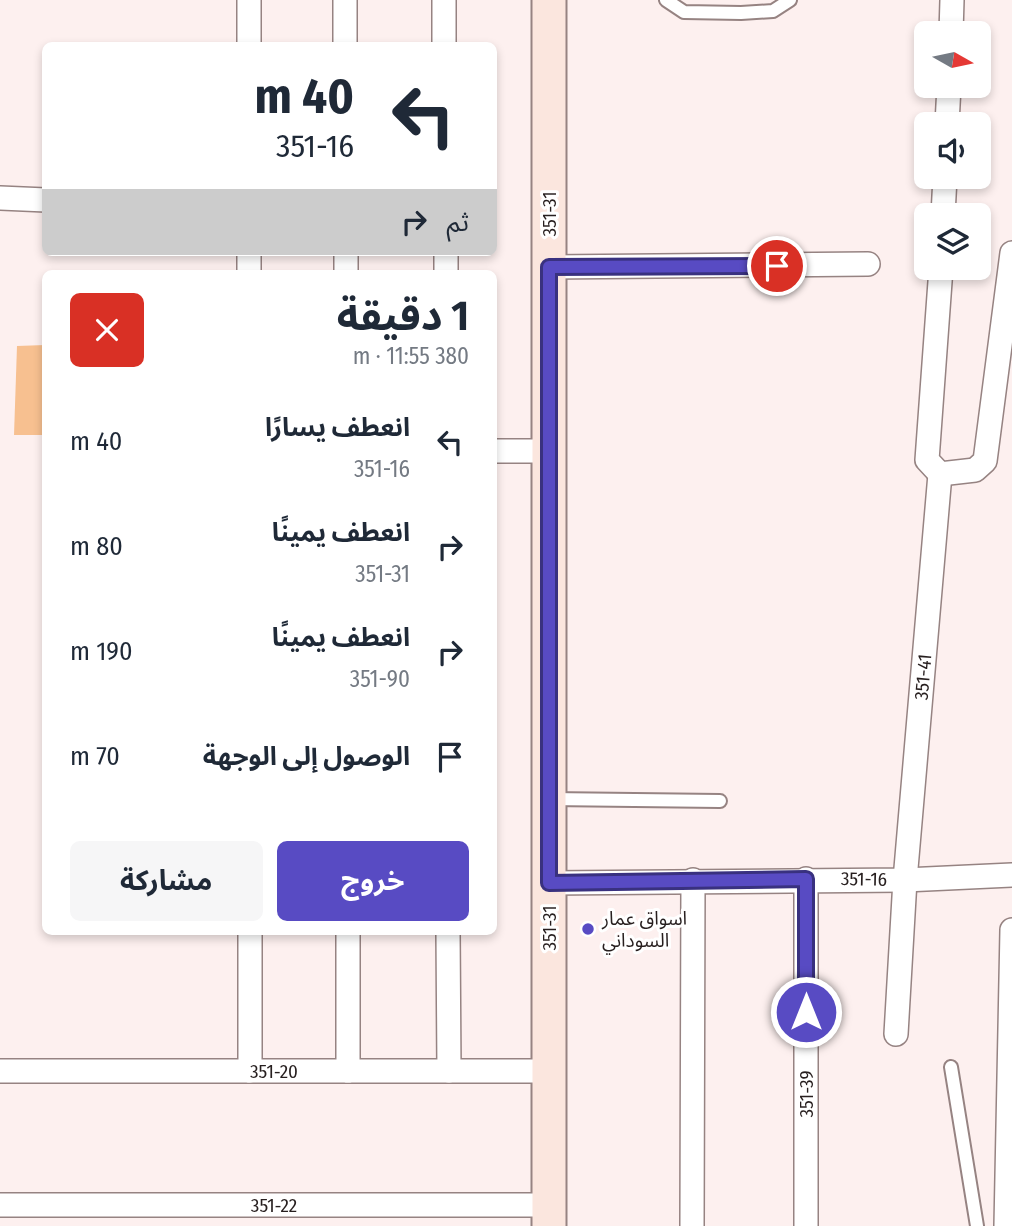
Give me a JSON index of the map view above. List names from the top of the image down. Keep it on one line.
{"streets":{"street":["351-31","351-41","351-16","351-20","351-39","351-22"]},"crossings":[["351-31","351-16"],["351-31","351-20"],["351-31","351-22"],["351-41","351-16"],["351-16","351-39"]],"places":["اسواق عمار السوداني"],"north":"right","page":{"turn":["40 m","351-16"],"then":"ثم","heading":["1 دقيقة","380 m · 11:55"],"list":[{"name":"انعطف يسارًا","note":"351-16","value":"40 m"},{"name":"انعطف يمينًا","note":"351-31","value":"80 m"},{"name":"انعطف يمينًا","note":"351-90","value":"190 m"},{"name":"الوصول إلى الوجهة","value":"70 m"}],"buttons":["خروج","مشاركة"]}}
